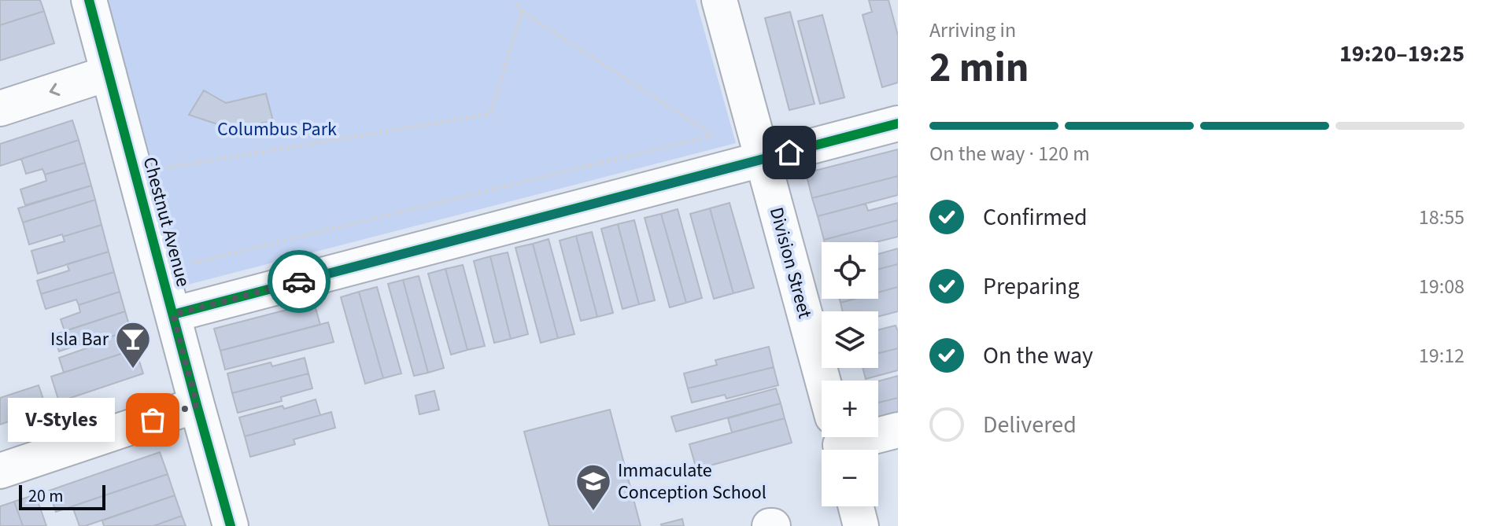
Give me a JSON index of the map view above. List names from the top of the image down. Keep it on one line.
{"streets":{"street":["Chestnut Avenue","Division Street"]},"parks":["Columbus Park"],"places":{"bar":["Isla Bar"],"other":["V-Styles"],"school or university":["Immaculate Conception School"]},"scale_bar":"20 m","page":{"heading":["2 min","Arriving in","19:20–19:25"],"bar":"On the way · 120 m","list":[["Confirmed","18:55"],["Preparing","19:08"],["On the way","19:12"],"Delivered"],"map_buttons":["+","−"],"bubble":"V-Styles","scale":"20 m"}}
